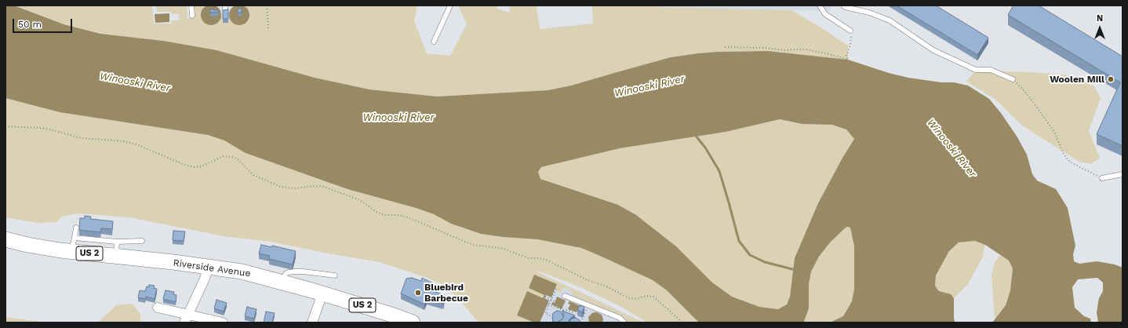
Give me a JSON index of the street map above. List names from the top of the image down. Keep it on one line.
{"streets":{"main road":["US 2","Riverside Avenue"]},"water":["Winooski River"],"places":["Woolen Mill","Bluebird Barbecue"],"scale_bar":"50 m","north":"top"}
